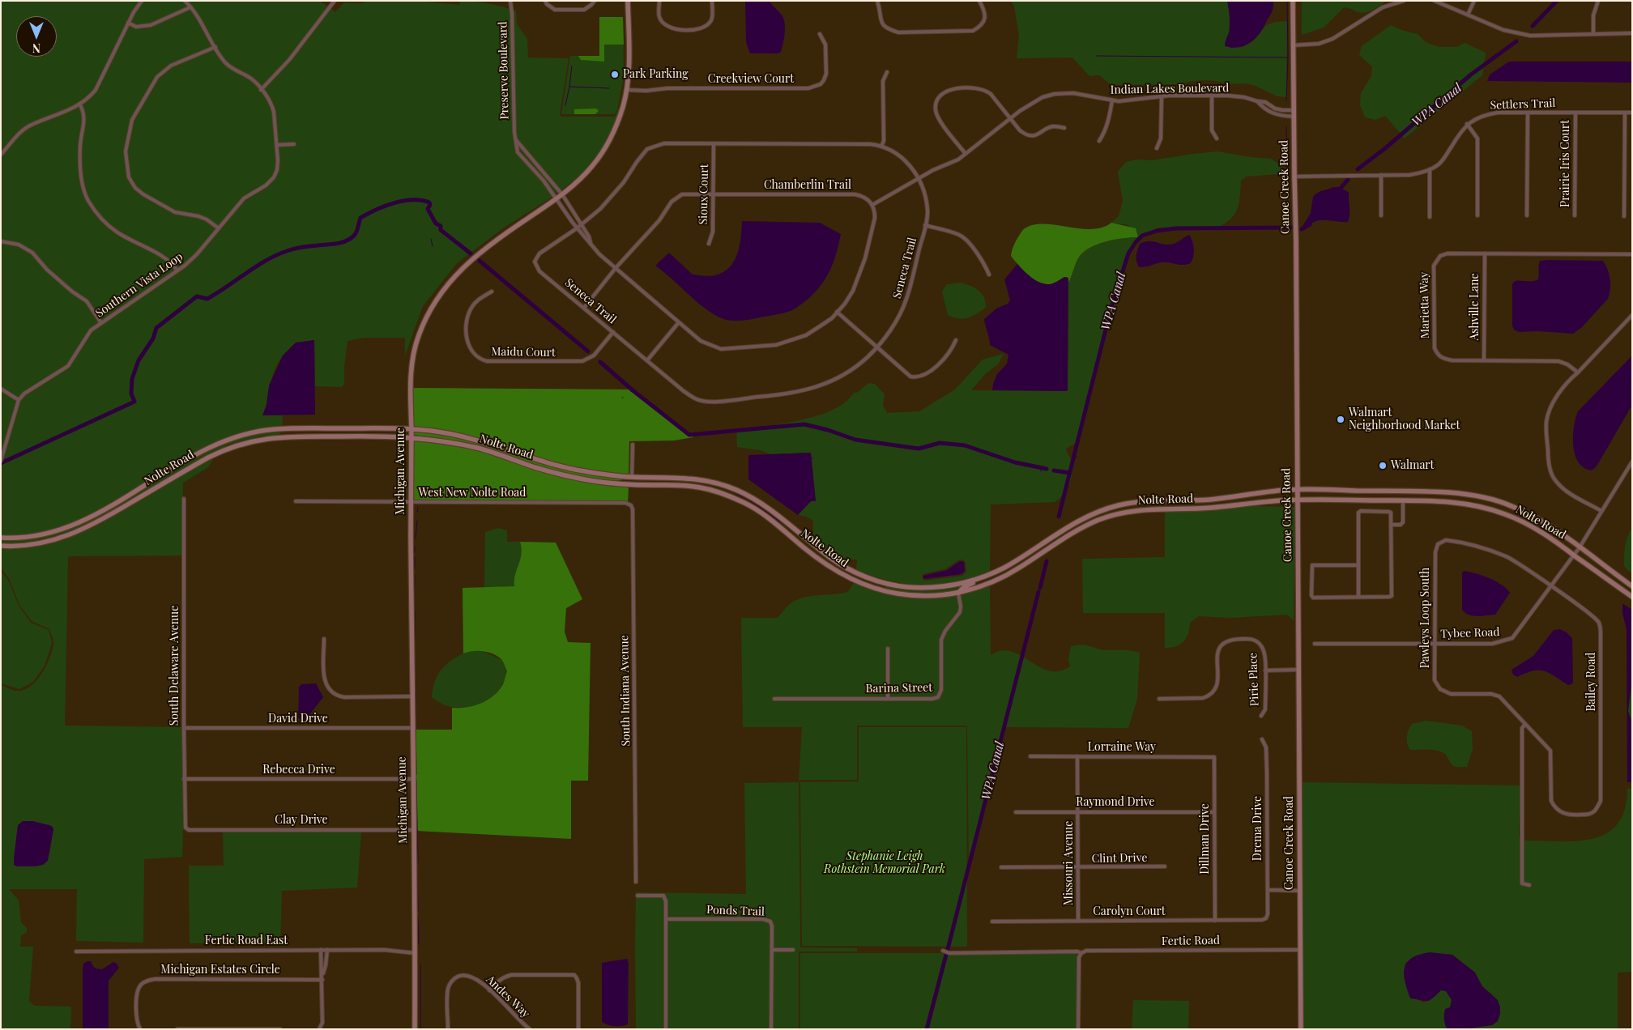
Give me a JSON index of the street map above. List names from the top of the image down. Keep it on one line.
{"streets":{"street":["Preserve Boulevard","Creekview Court","Indian Lakes Boulevard","Settlers Trail","Prairie Iris Court","Chamberlin Trail","Canoe Creek Road","Sioux Court","Seneca Trail","Southern Vista Loop","Marietta Way","Ashville Lane","Maidu Court","Nolte Road","Michigan Avenue","West New Nolte Road","Pawleys Loop South","Tybee Road","South Delaware Avenue","Pirie Place","Bailey Road","Barina Street","South Indiana Avenue","David Drive","Lorraine Way","Rebecca Drive","Raymond Drive","Clay Drive","Drema Drive","Dillman Drive","Clint Drive","Missouri Avenue","Ponds Trail","Carolyn Court","Fertic Road East","Fertic Road","Michigan Estates Circle","Andes Way"]},"crossings":[["Preserve Boulevard","Seneca Trail"],["Preserve Boulevard","Michigan Avenue"],["Creekview Court","Michigan Avenue"],["Indian Lakes Boulevard","Chamberlin Trail"],["Indian Lakes Boulevard","Canoe Creek Road"],["Indian Lakes Boulevard","Seneca Trail"],["Settlers Trail","Prairie Iris Court"],["Settlers Trail","Canoe Creek Road"],["Chamberlin Trail","Sioux Court"],["Chamberlin Trail","Seneca Trail"],["Canoe Creek Road","Nolte Road"],["Canoe Creek Road","Fertic Road"],["Sioux Court","Seneca Trail"],["Seneca Trail","Maidu Court"],["Marietta Way","Ashville Lane"],["Nolte Road","Michigan Avenue"],["Nolte Road","Tybee Road"],["Nolte Road","Barina Street"],["Michigan Avenue","West New Nolte Road"],["Michigan Avenue","David Drive"],["Michigan Avenue","Rebecca Drive"],["Michigan Avenue","Clay Drive"],["Michigan Avenue","Fertic Road East"],["West New Nolte Road","South Indiana Avenue"],["Pawleys Loop South","Tybee Road"],["Pawleys Loop South","Bailey Road"],["Tybee Road","Bailey Road"],["South Delaware Avenue","David Drive"],["South Delaware Avenue","Rebecca Drive"],["South Delaware Avenue","Clay Drive"],["Lorraine Way","Dillman Drive"],["Lorraine Way","Missouri Avenue"],["Raymond Drive","Dillman Drive"],["Raymond Drive","Missouri Avenue"],["Drema Drive","Carolyn Court"],["Dillman Drive","Carolyn Court"],["Clint Drive","Missouri Avenue"],["Missouri Avenue","Carolyn Court"]],"water":["WPA Canal"],"parks":["Stephanie Leigh Rothstein Memorial Park"],"places":["Park Parking","Walmart Neighborhood Market","Walmart"],"north":"bottom"}
